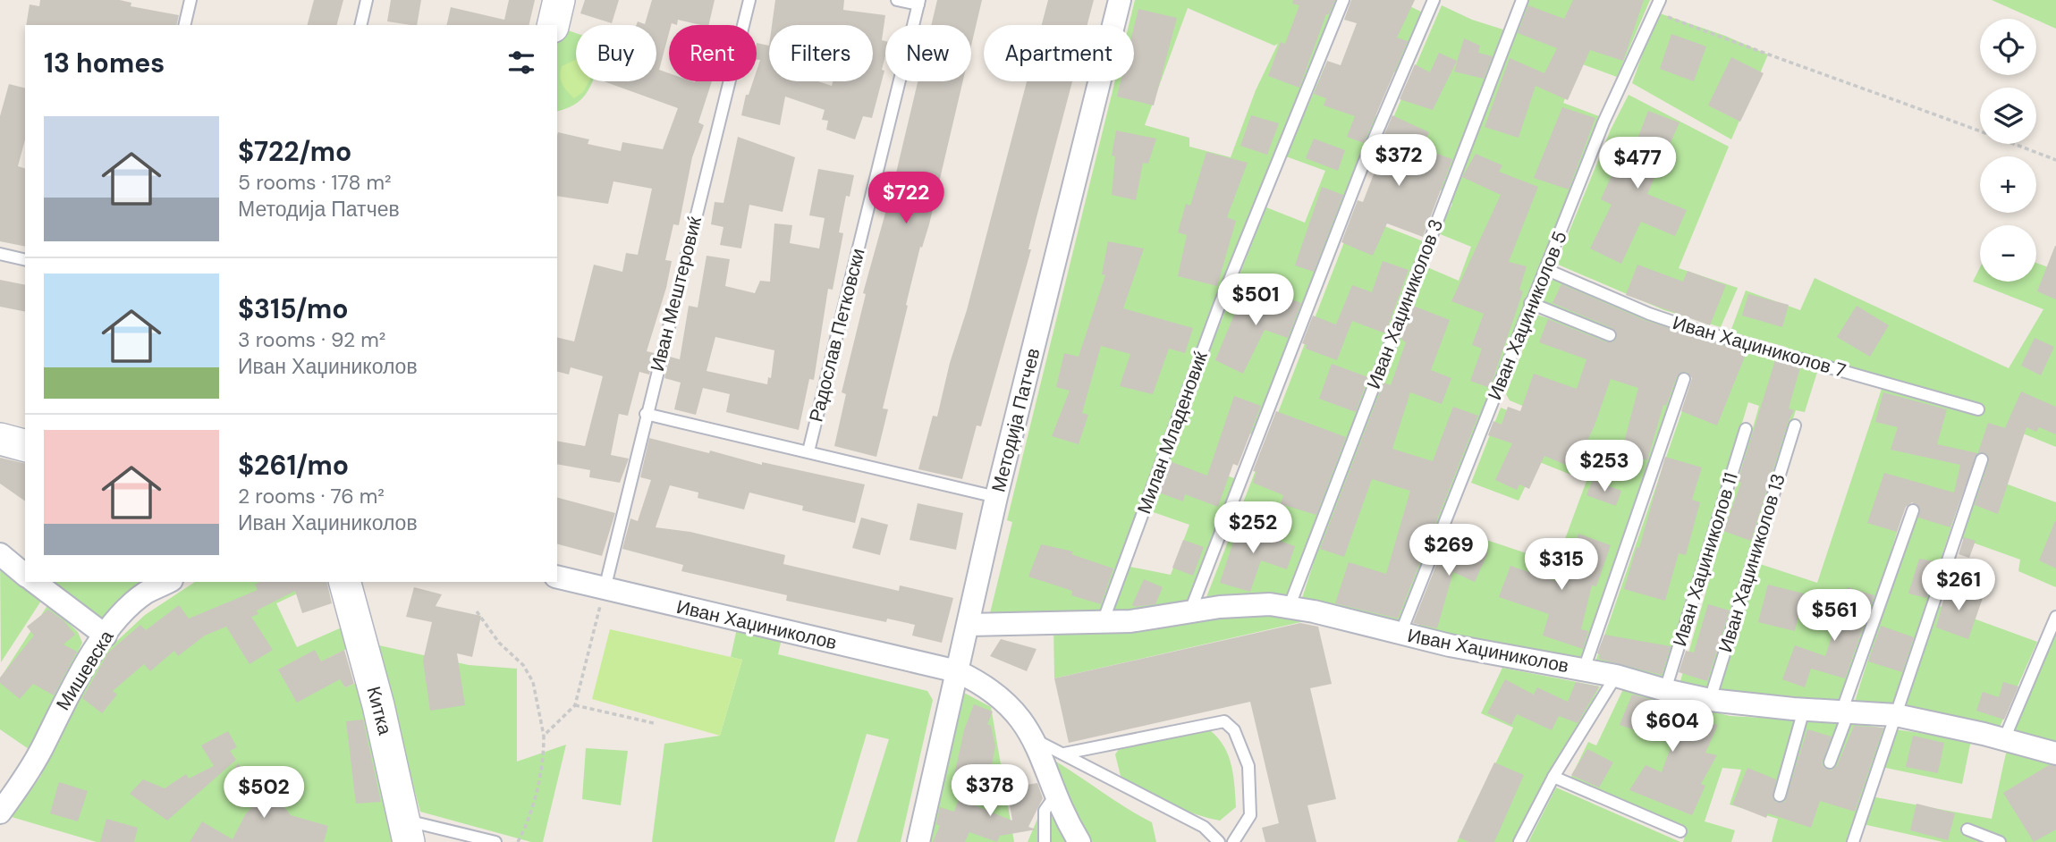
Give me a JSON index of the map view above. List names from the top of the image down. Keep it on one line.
{"streets":{"main road":["Китка"],"street":["Методија Патчев","Иван Хаџиниколов","Мишевска"],"lane":["Иван Мештеровиќ","Иван Хаџиниколов 3","Иван Хаџиниколов 5","Радослав Петковски","Иван Хаџиниколов 7","Милан Младеновиќ","Иван Хаџиниколов 11","Иван Хаџиниколов 13"]},"crossings":[["Иван Мештеровиќ","Иван Хаџиниколов"],["Иван Хаџиниколов 3","Иван Хаџиниколов"],["Иван Хаџиниколов 5","Иван Хаџиниколов 7"],["Иван Хаџиниколов 5","Иван Хаџиниколов"],["Методија Патчев","Иван Хаџиниколов"],["Милан Младеновиќ","Иван Хаџиниколов"],["Иван Хаџиниколов 11","Иван Хаџиниколов"],["Иван Хаџиниколов 13","Иван Хаџиниколов"]],"page":{"map_buttons":["+","−"],"chip":["Buy","Rent","Filters","New","Apartment"],"heading":"13 homes","list":[{"name":"$722/mo","note":"5 rooms · 178 m² · Методија Патчев"},{"name":"$315/mo","note":"3 rooms · 92 m² · Иван Хаџиниколов"},{"name":"$261/mo","note":"2 rooms · 76 m² · Иван Хаџиниколов"}],"price":["$372","$477","$722","$501","$253","$252","$269","$315","$261","$561","$604","$378","$502"]}}
